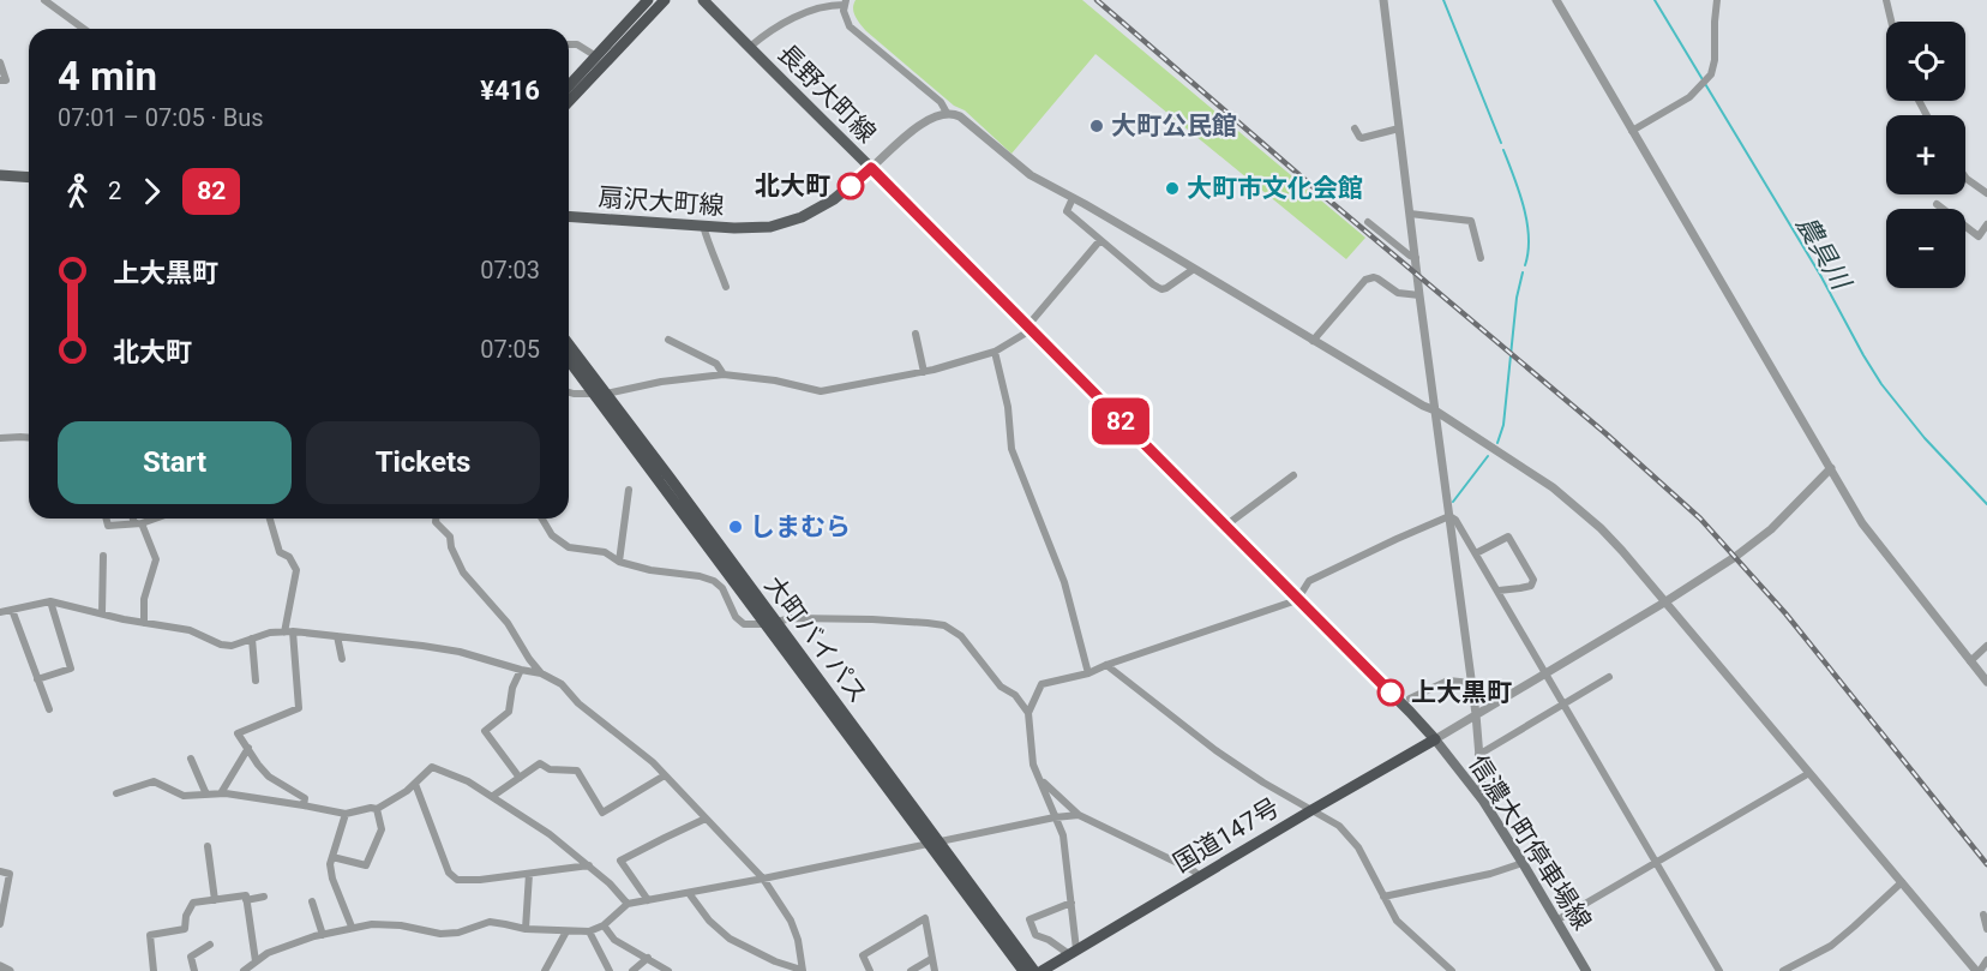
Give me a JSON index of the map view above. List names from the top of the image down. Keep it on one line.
{"streets":{"highway":["大町バイパス","国道147号"],"main road":["長野大町線","扇沢大町線","信濃大町停車場線"]},"crossings":[["長野大町線","扇沢大町線"],["長野大町線","国道147号"],["長野大町線","信濃大町停車場線"],["国道147号","信濃大町停車場線"]],"water":["農具川"],"places":["大町公民館","北大町","大町市文化会館","しまむら","上大黒町"],"lines":["bus line 82"],"page":{"on_map":"82","map_buttons":["+","−"],"heading":["4 min","07:01 – 07:05 · Bus","¥416"],"legs":["2","82"],"list":[{"name":"上大黒町","value":"07:03"},{"name":"北大町","value":"07:05"}],"buttons":["Start","Tickets"]}}
